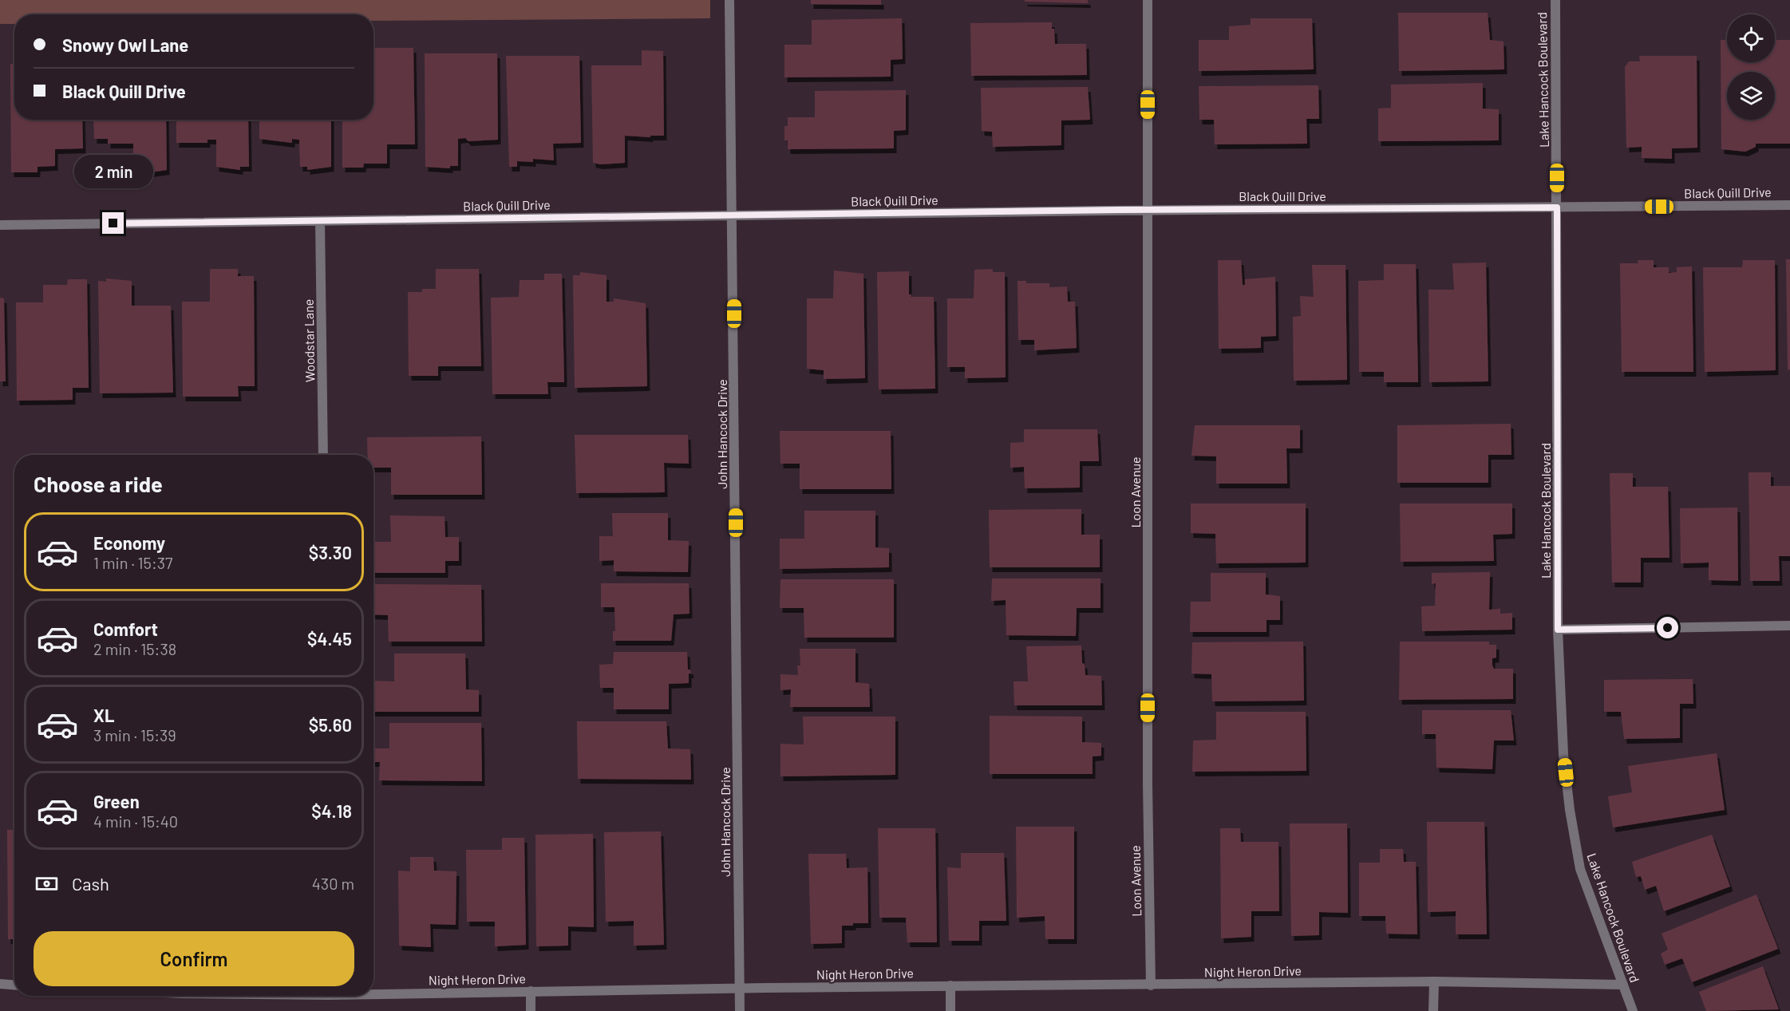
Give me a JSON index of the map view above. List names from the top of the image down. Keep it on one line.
{"streets":{"street":["Lake Hancock Boulevard","Black Quill Drive","Woodstar Lane","John Hancock Drive","Loon Avenue","Night Heron Drive"]},"crossings":[["Lake Hancock Boulevard","Black Quill Drive"],["Lake Hancock Boulevard","Night Heron Drive"],["Black Quill Drive","Woodstar Lane"],["Black Quill Drive","John Hancock Drive"],["Black Quill Drive","Loon Avenue"],["John Hancock Drive","Night Heron Drive"],["Loon Avenue","Night Heron Drive"]],"page":{"banner":["Snowy Owl Lane","Black Quill Drive"],"bubble":"2 min","heading":"Choose a ride","list":[{"name":"Economy","note":"1 min · 15:37","value":"$3.30"},{"name":"Comfort","note":"2 min · 15:38","value":"$4.45"},{"name":"XL","note":"3 min · 15:39","value":"$5.60"},{"name":"Green","note":"4 min · 15:40","value":"$4.18"}],"pay":["Cash","430 m"],"buttons":"Confirm"}}
